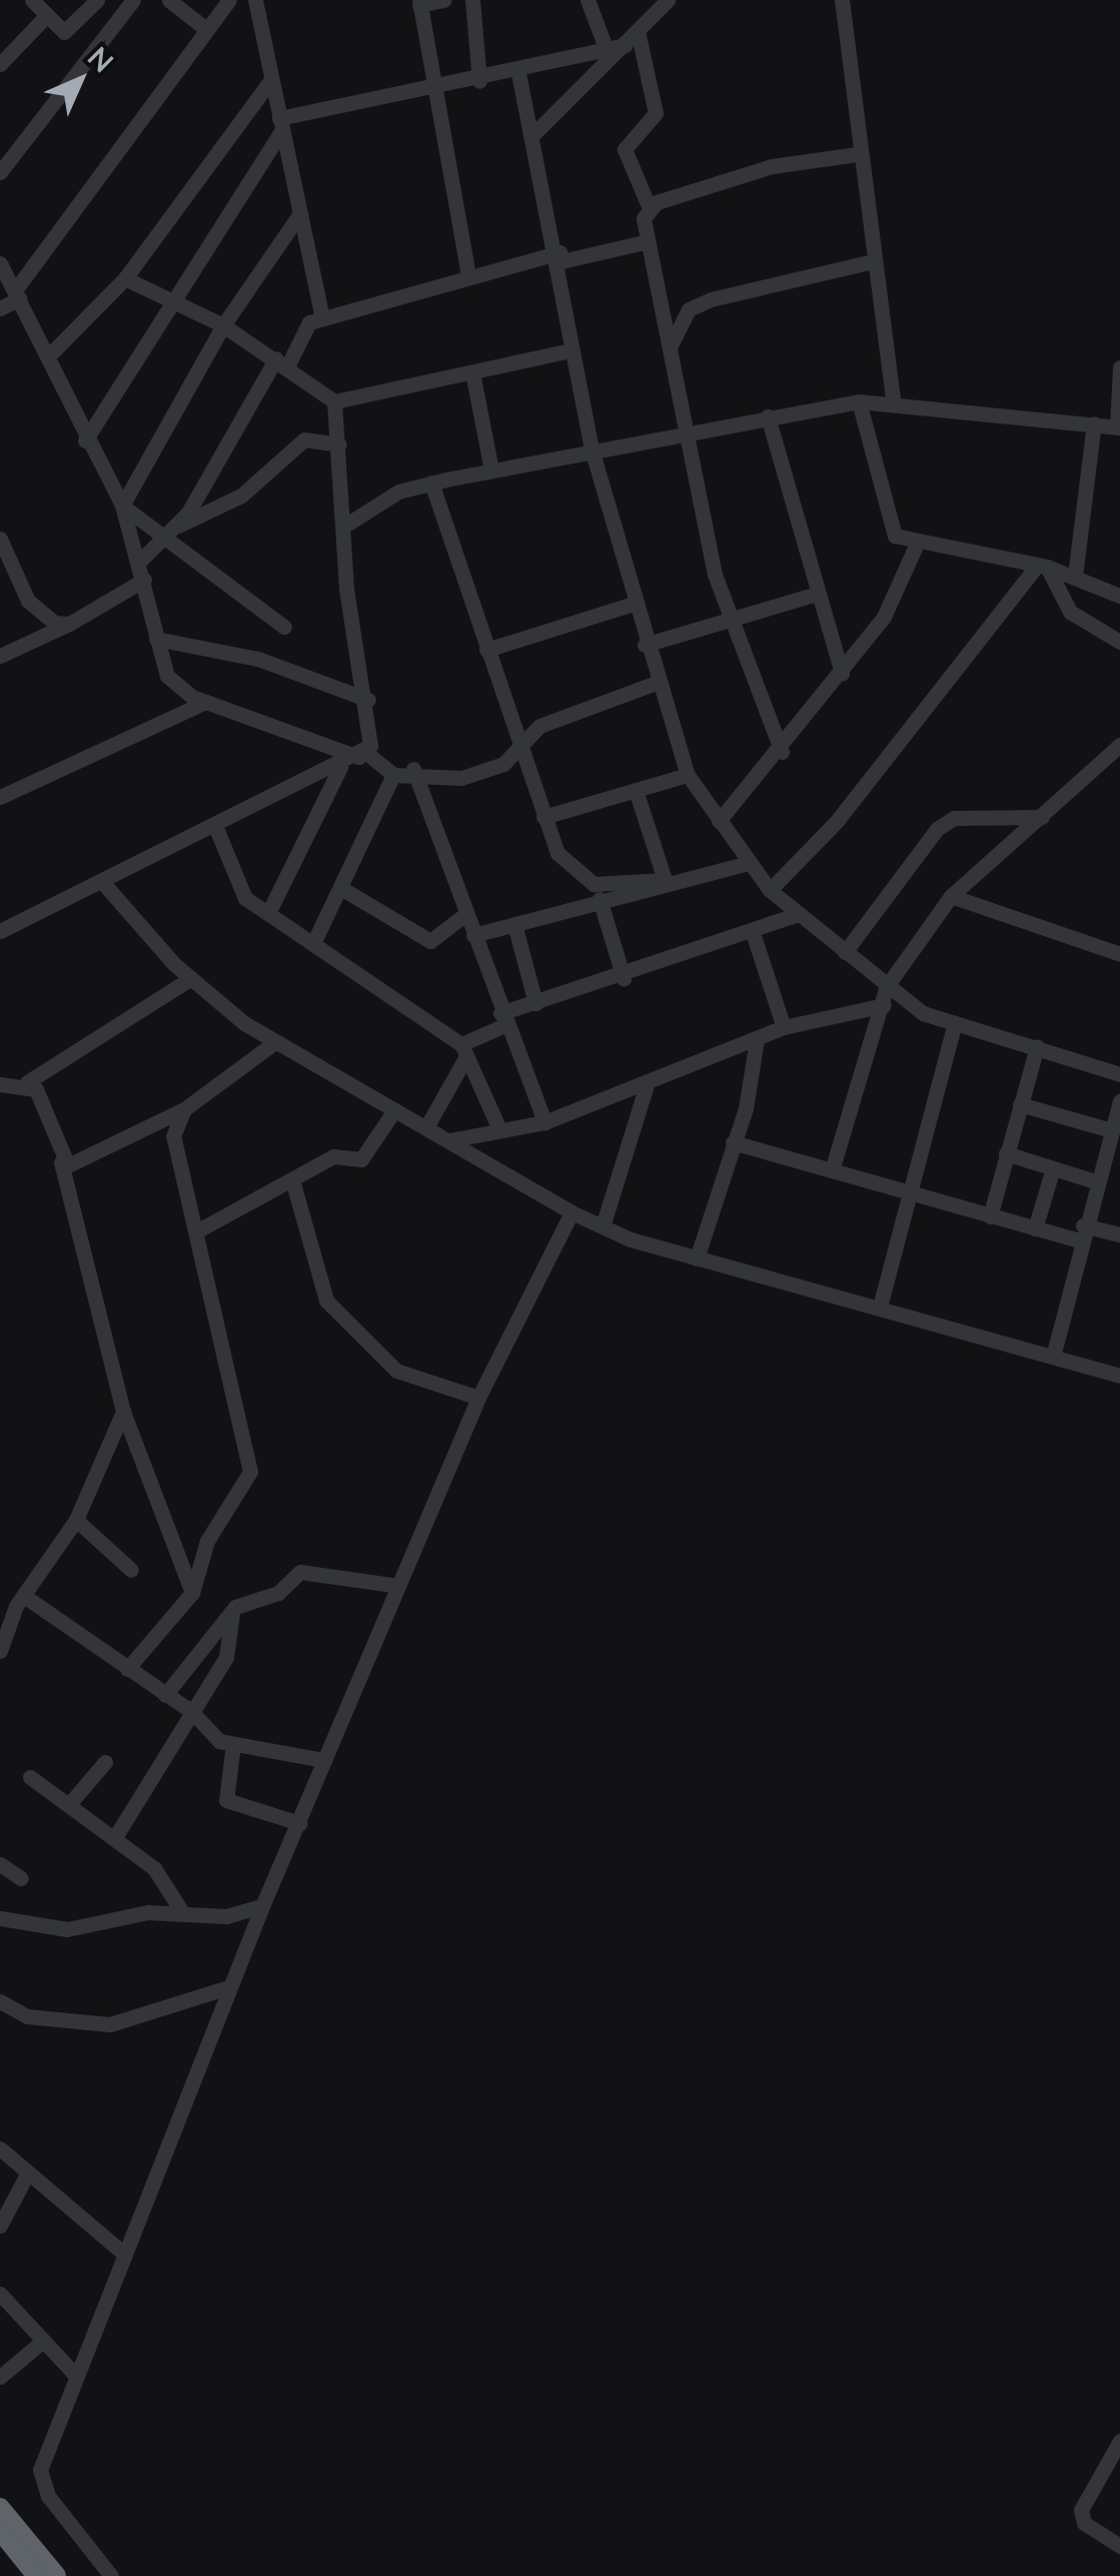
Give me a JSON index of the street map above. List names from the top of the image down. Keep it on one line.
{"north":"top right"}
